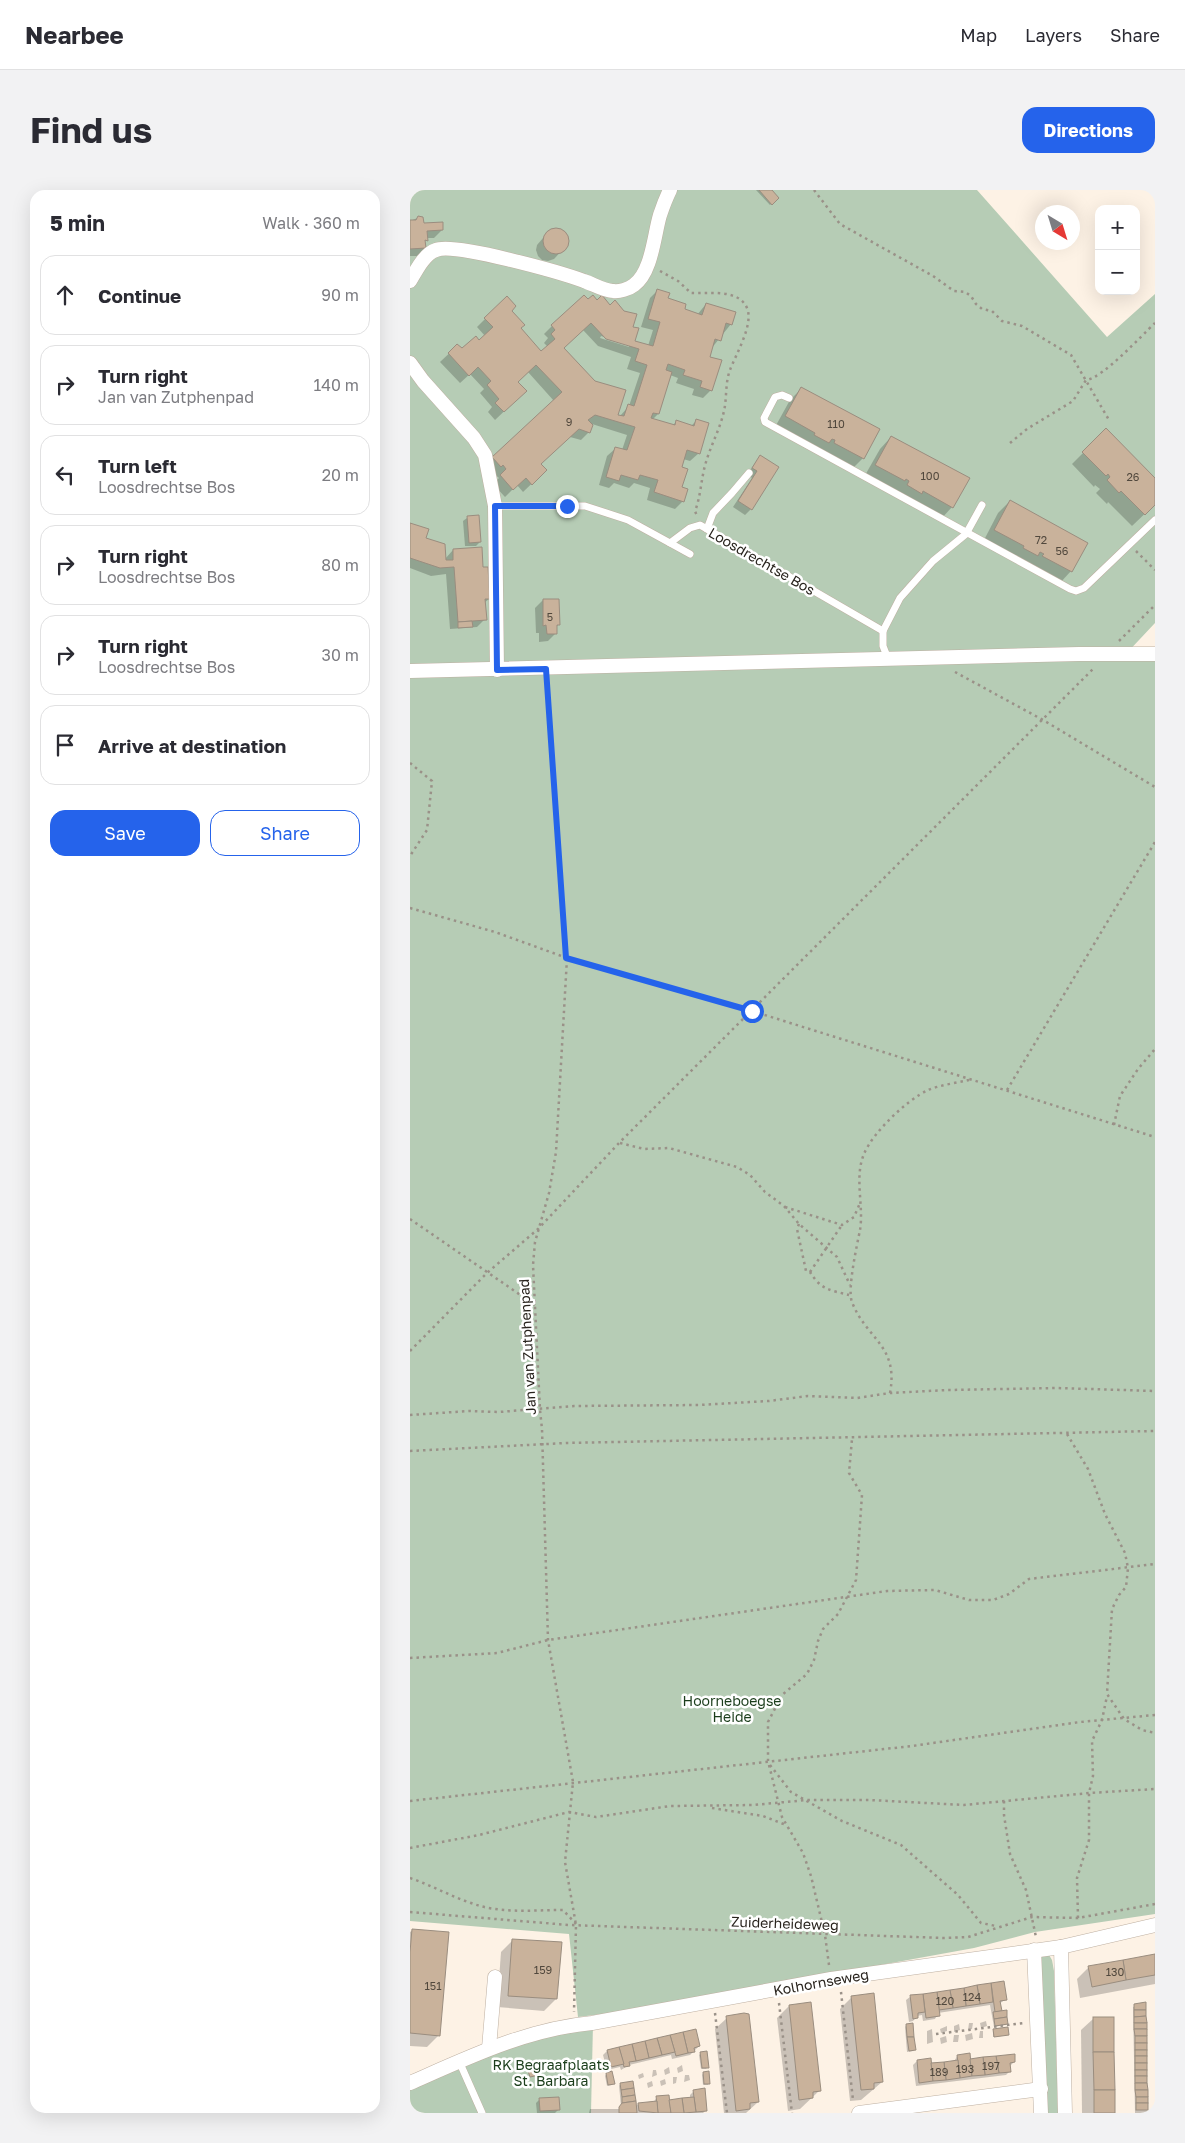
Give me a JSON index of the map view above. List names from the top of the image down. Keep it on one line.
{"streets":{"street":["Kolhornseweg"],"lane":["Loosdrechtse Bos"],"path":["Jan van Zutphenpad","Zuiderheideweg"]},"crossings":[["Jan van Zutphenpad","Zuiderheideweg"],["Jan van Zutphenpad","Kolhornseweg"]],"parks":["Hoorneboegse Heide","RK Begraafplaats St. Barbara"],"house_numbers":["9","110","100","26","72","56","5","159","130","151","124","120","197","193","189"],"north":"bottom right","page":{"header":"Nearbee","nav":["Map","Layers","Share"],"buttons":["Directions",["Save","Share"]],"title":"Find us","heading":["5 min","Walk · 360 m"],"map_buttons":["+","−"],"list":[["Continue","90 m"],["Turn right","Jan van Zutphenpad","140 m"],["Turn left","Loosdrechtse Bos","20 m"],["Turn right","Loosdrechtse Bos","80 m"],["Turn right","Loosdrechtse Bos","30 m"],"Arrive at destination"]}}
